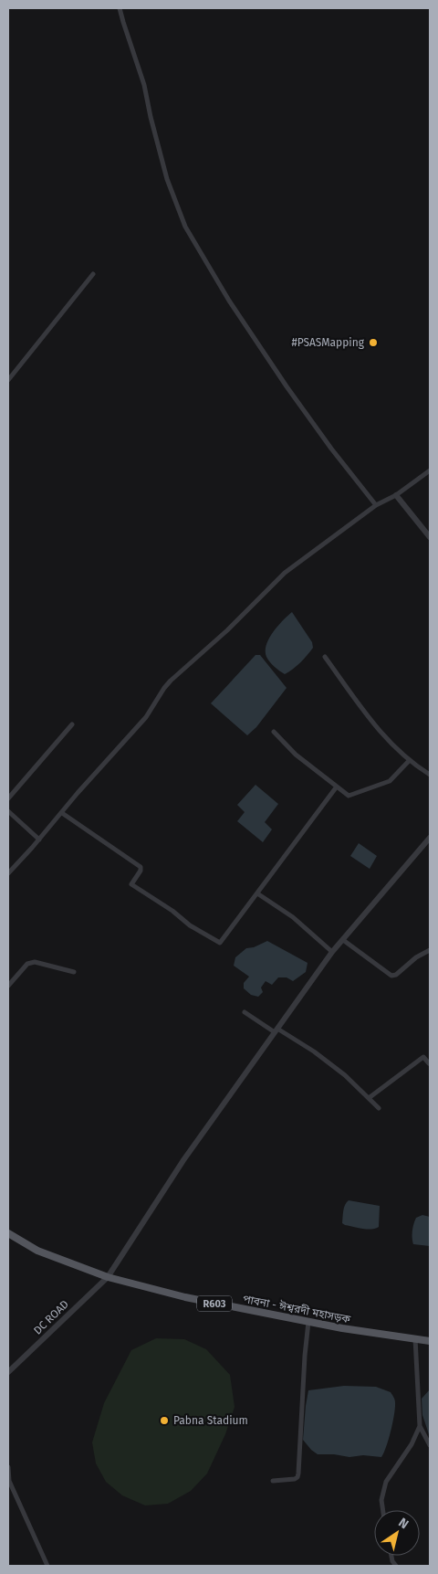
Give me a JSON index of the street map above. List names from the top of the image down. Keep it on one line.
{"streets":{"main road":["R603","পাবনা - ঈশ্বরদী মহাসড়ক"],"street":["DC ROAD"]},"crossings":[["পাবনা - ঈশ্বরদী মহাসড়ক","DC ROAD"]],"places":["#PSASMapping","Pabna Stadium"],"north":"top right"}
